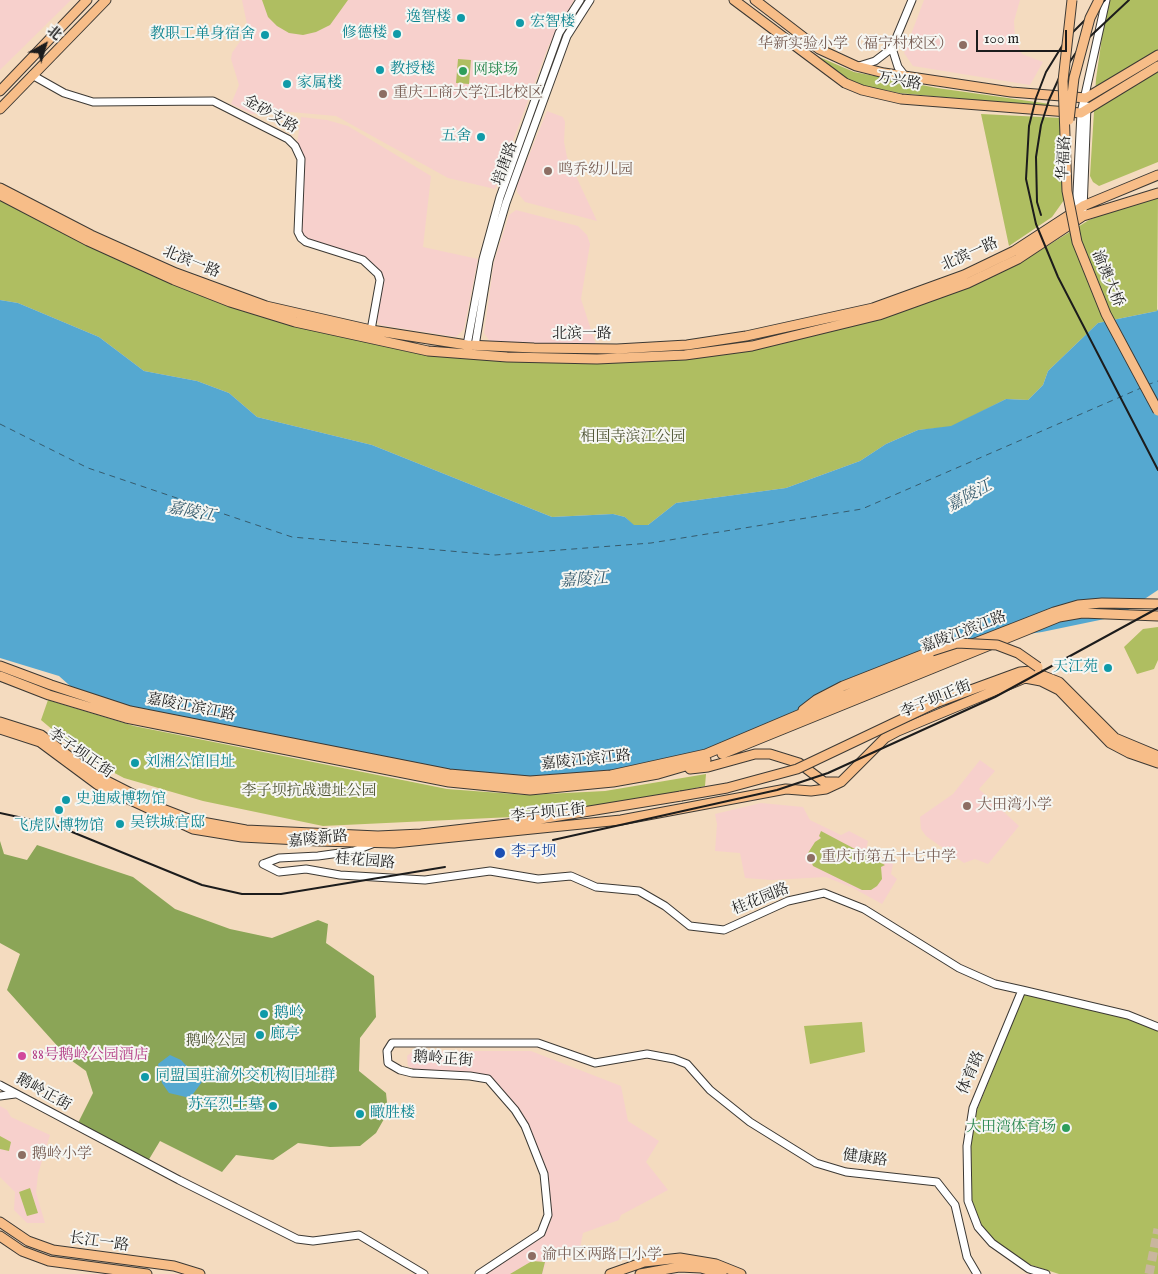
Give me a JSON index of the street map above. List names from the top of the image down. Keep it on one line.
{"streets":{"main road":["万兴路","北滨一路","渝澳大桥","嘉陵江滨江路","李子坝正街","长江一路"],"street":["金砂支路","华福路","培唐路","嘉陵新路","桂花园路","鹅岭正街","体育路","健康路"]},"crossings":[["万兴路","华福路"],["金砂支路","北滨一路"],["华福路","北滨一路"],["培唐路","北滨一路"],["李子坝正街","嘉陵新路"],["嘉陵新路","桂花园路"],["桂花园路","体育路"],["鹅岭正街","健康路"]],"water":["嘉陵江"],"parks":["相国寺滨江公园","李子坝抗战遗址公园","鹅岭公园"],"places":["逸智楼","宏智楼","修德楼","教职工单身宿舍","华新实验小学（福宁村校区）","教授楼","网球场","家属楼","重庆工商大学江北校区","五舍","鸣乔幼儿园","天江苑","刘湘公馆旧址","史迪威博物馆","大田湾小学","飞虎队博物馆","吴铁城官邸","李子坝","重庆市第五十七中学","鹅岭","廊亭","88号鹅岭公园酒店","同盟国驻渝外交机构旧址群","苏军烈士墓","瞰胜楼","大田湾体育场","鹅岭小学","渝中区两路口小学"],"scale_bar":"100 m","north":"top right"}
